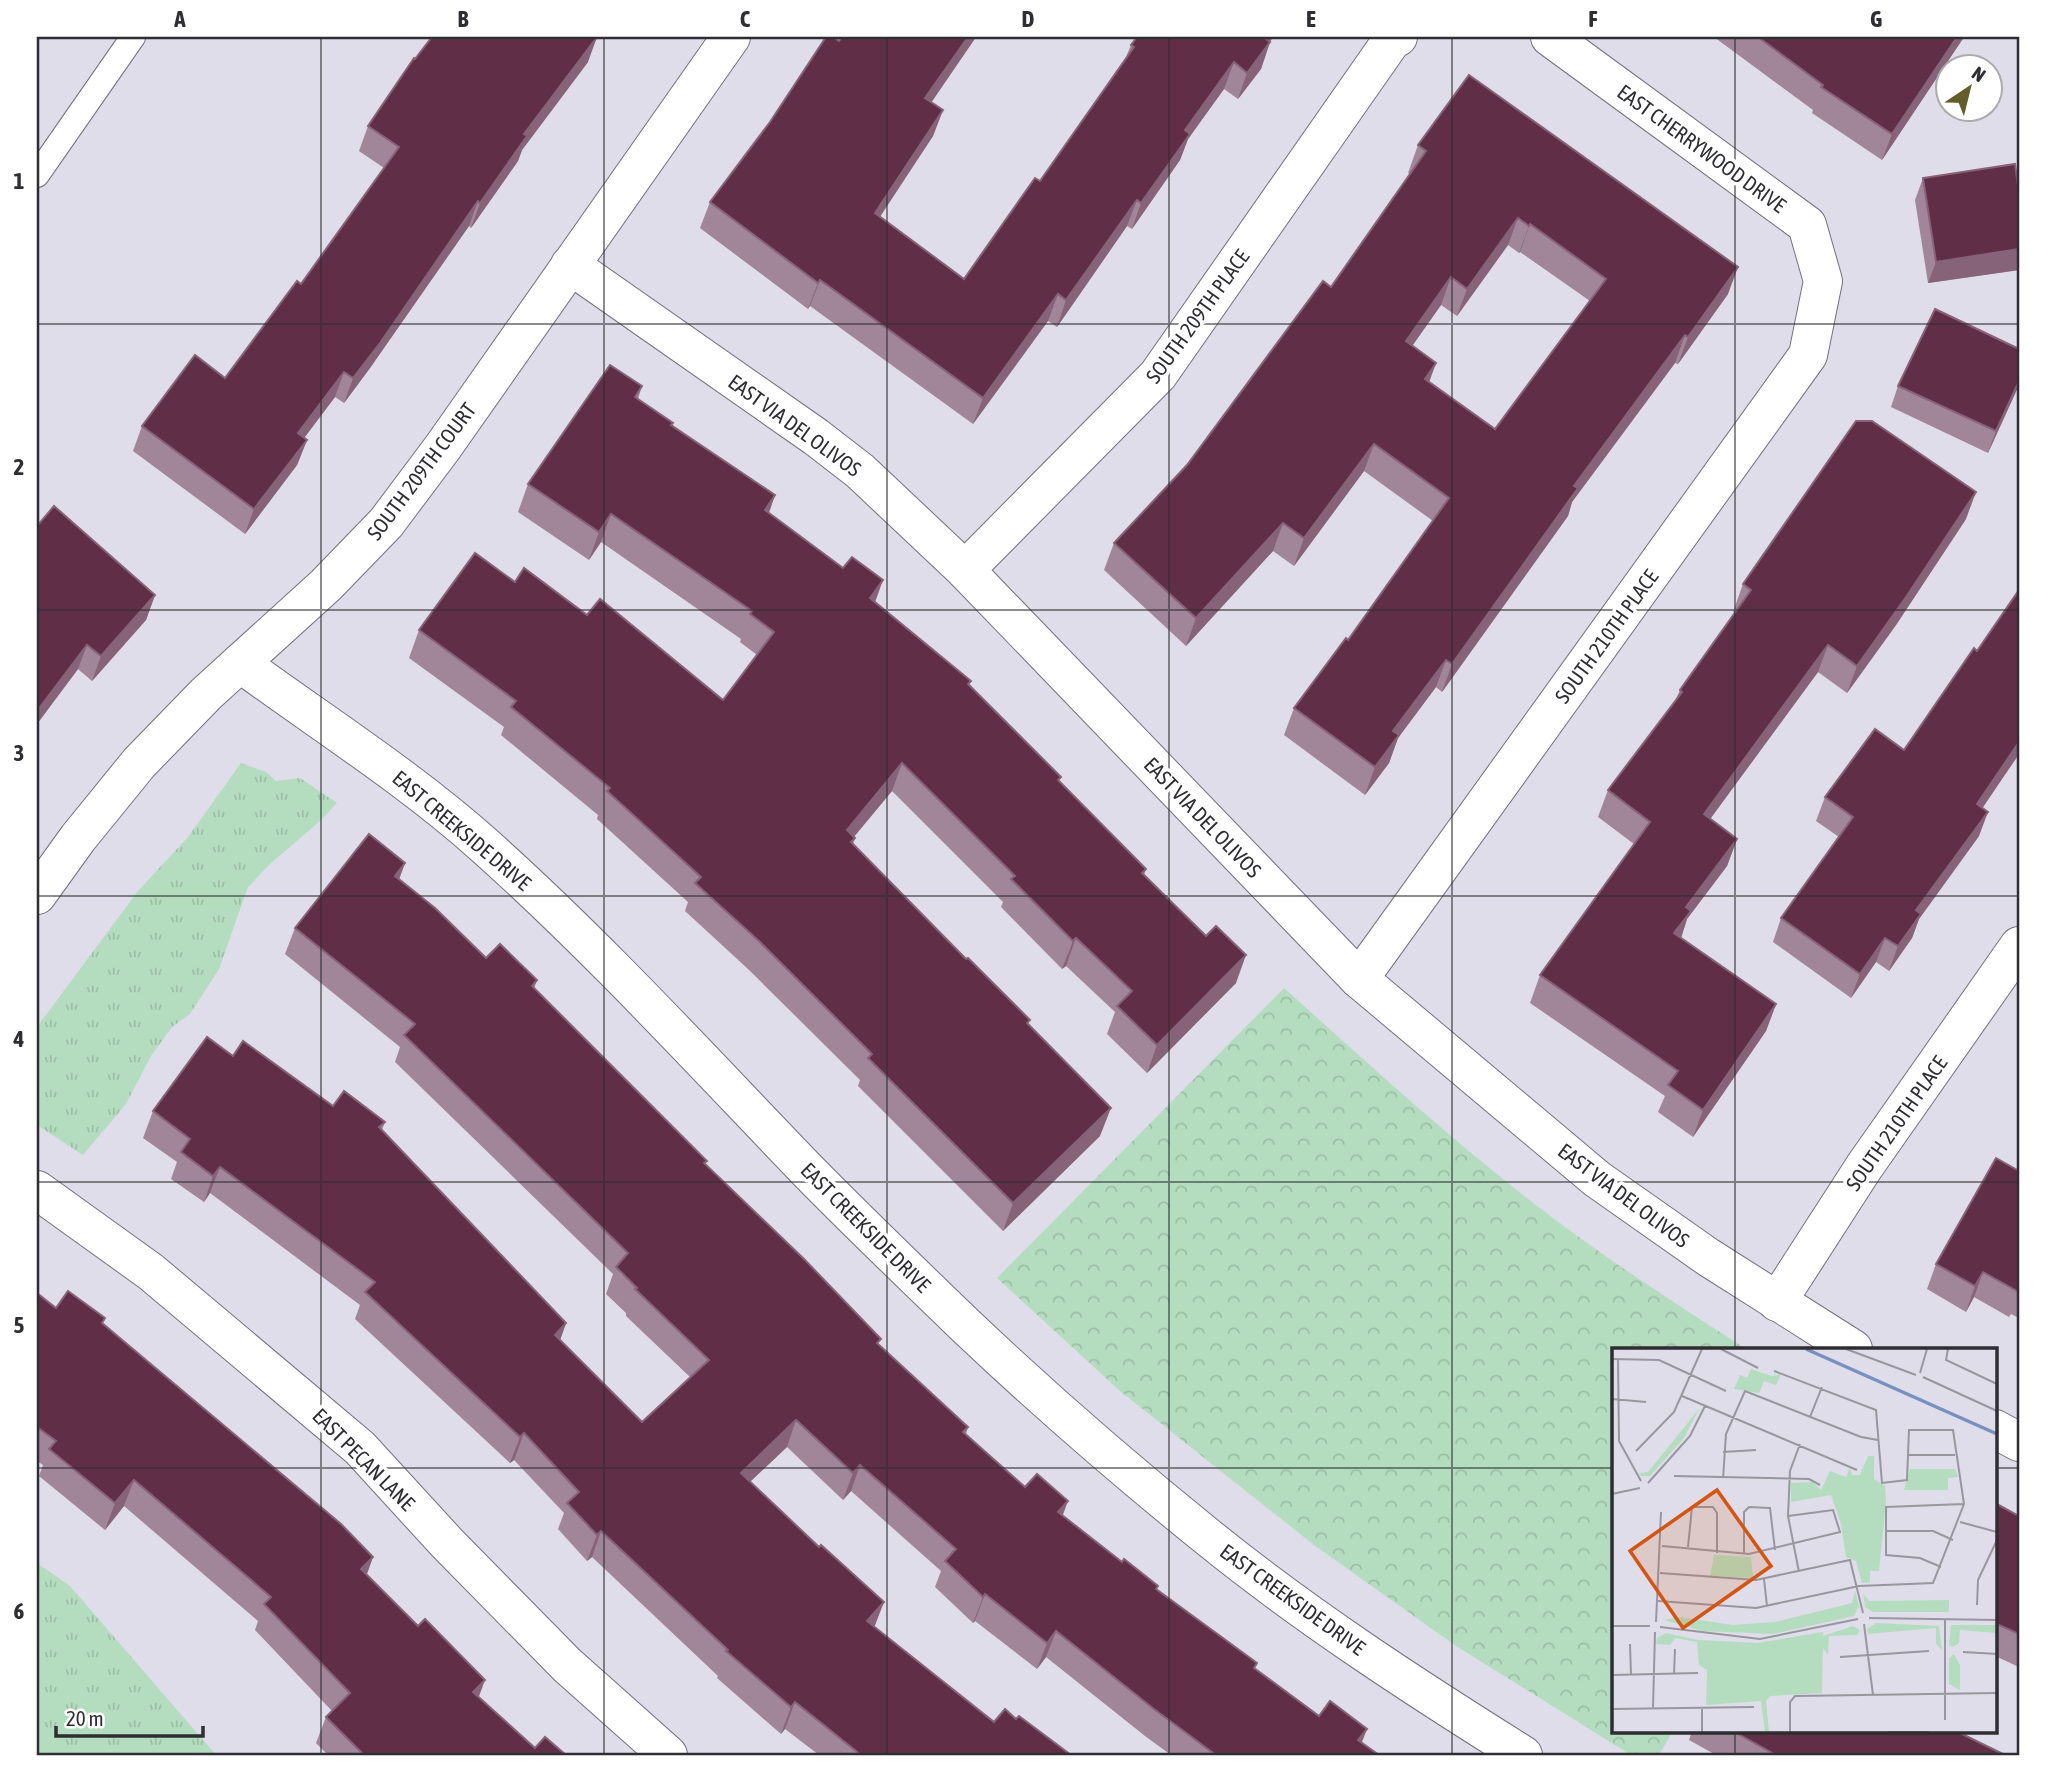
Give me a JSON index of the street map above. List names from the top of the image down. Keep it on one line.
{"streets":{"street":["EAST CHERRYWOOD DRIVE","SOUTH 209TH PLACE","EAST VIA DEL OLIVOS","SOUTH 209TH COURT","SOUTH 210TH PLACE","EAST CREEKSIDE DRIVE","EAST PECAN LANE"]},"crossings":[["EAST CHERRYWOOD DRIVE","SOUTH 210TH PLACE"],["SOUTH 209TH PLACE","EAST VIA DEL OLIVOS"],["EAST VIA DEL OLIVOS","SOUTH 209TH COURT"],["EAST VIA DEL OLIVOS","SOUTH 210TH PLACE"],["SOUTH 209TH COURT","EAST CREEKSIDE DRIVE"]],"scale_bar":"20 m","north":"top right","grid":{"columns":["A","B","C","D","E","F","G"],"rows":["1","2","3","4","5","6"]}}
